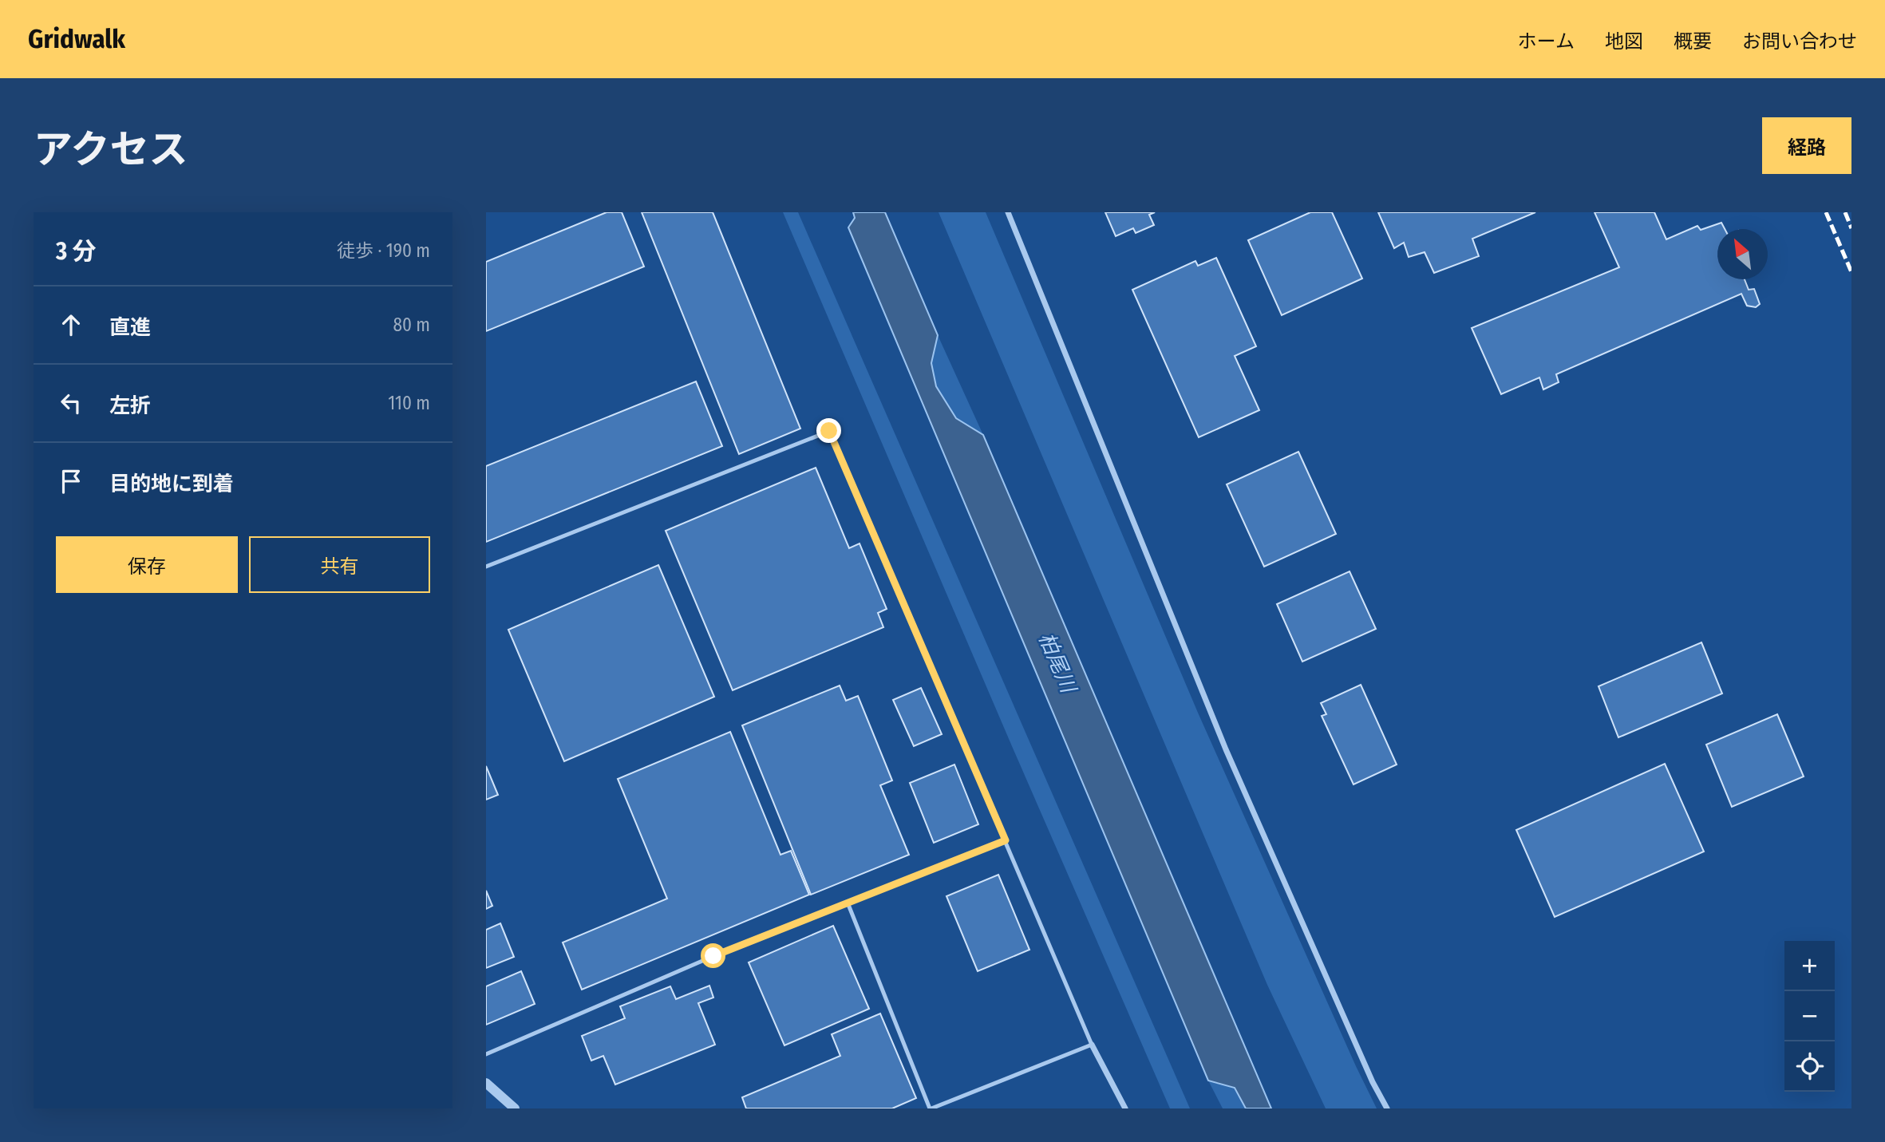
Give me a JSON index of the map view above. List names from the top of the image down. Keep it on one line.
{"water":["柏尾川"],"north":"top left","page":{"header":"Gridwalk","nav":["ホーム","地図","概要","お問い合わせ"],"title":"アクセス","buttons":["経路",["保存","共有"]],"heading":["3 分","徒歩 · 190 m"],"list":[["直進","80 m"],["左折","110 m"],"目的地に到着"],"map_buttons":["+","−"]}}
